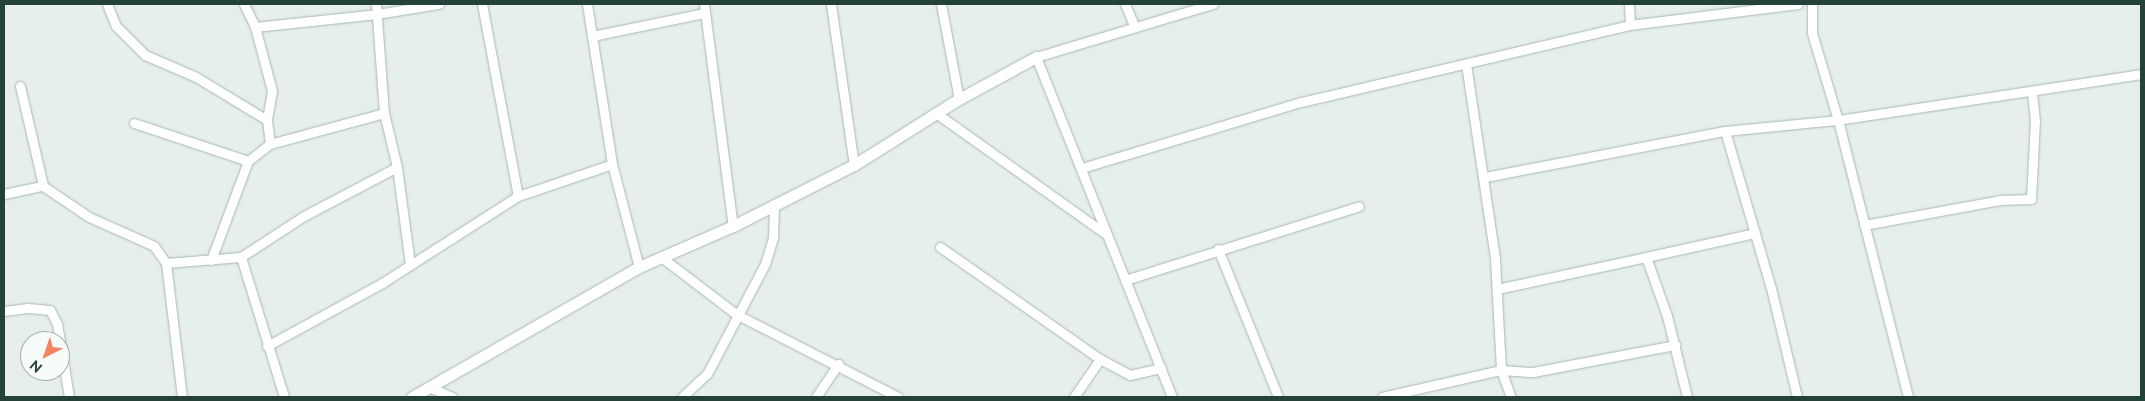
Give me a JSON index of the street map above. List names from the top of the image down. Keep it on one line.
{"north":"bottom left"}
